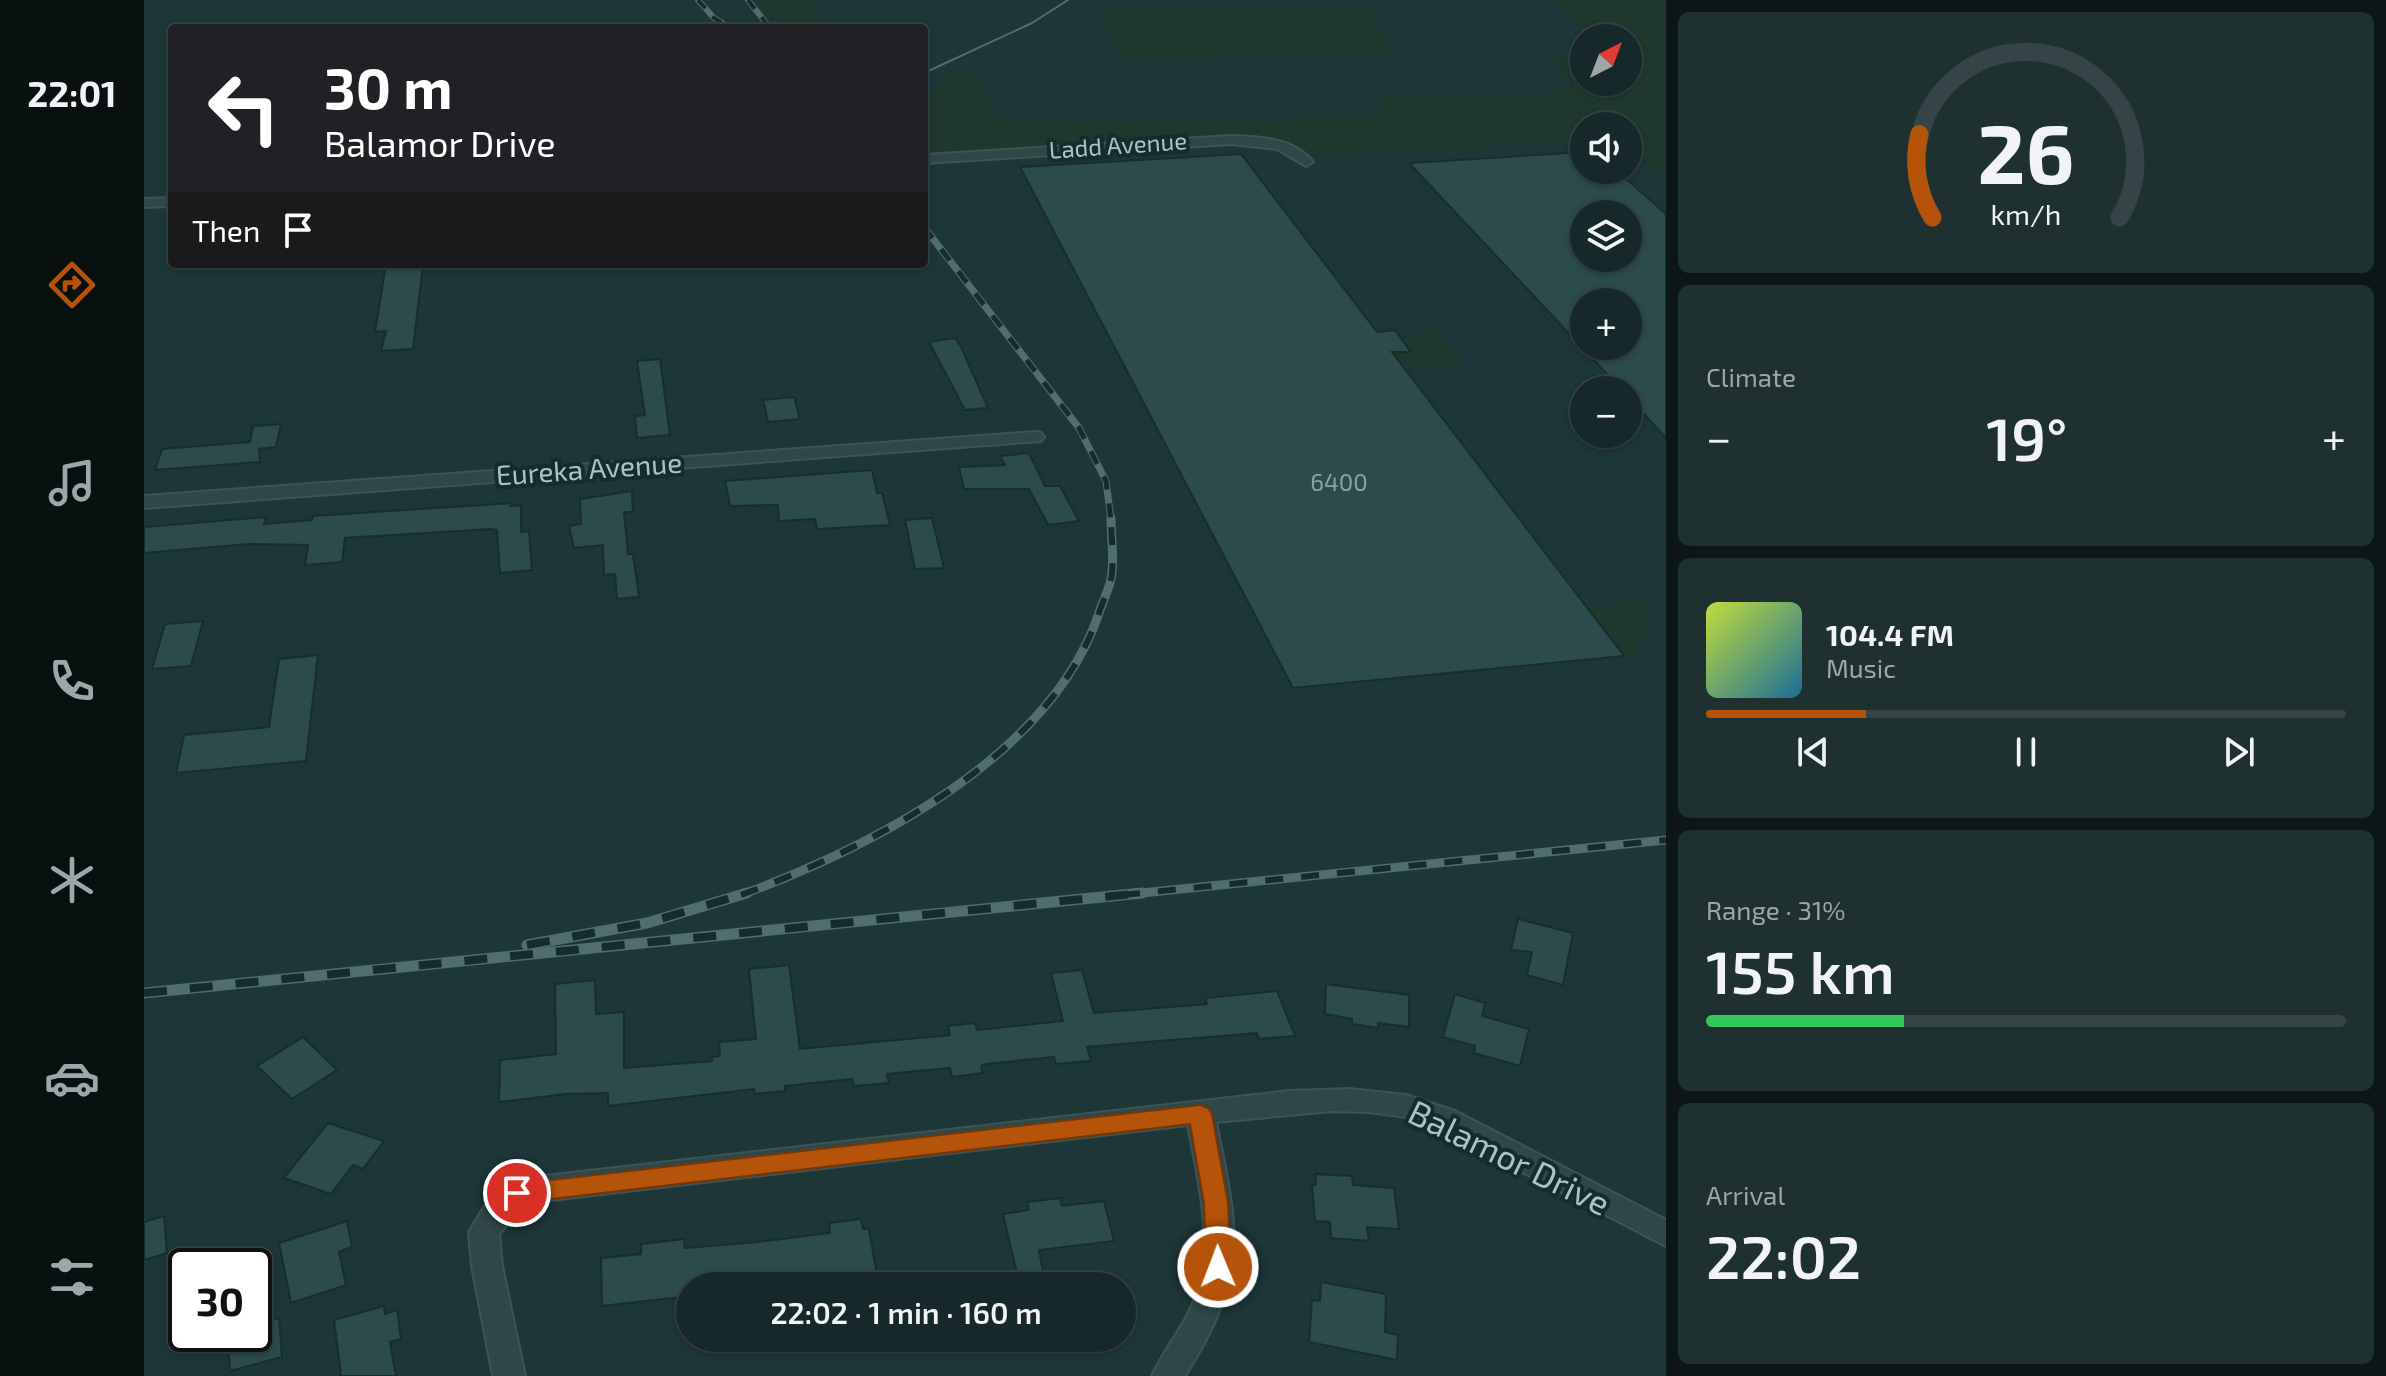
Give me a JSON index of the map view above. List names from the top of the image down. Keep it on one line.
{"streets":{"street":["Ladd Avenue","Eureka Avenue","Balamor Drive"]},"house_numbers":["6400"],"north":"top right","page":{"tabs":"22:01","map_buttons":["+","−"],"turn":["30 m","Balamor Drive"],"then":"Then","tile":["Climate",["Range · 31%","155 km"],["Arrival","22:02"]],"heat":["−","19°","+"],"song":["104.4 FM","Music"],"limit":"30","trip":"22:02 · 1 min · 160 m","gauge":["26","km/h"]}}
